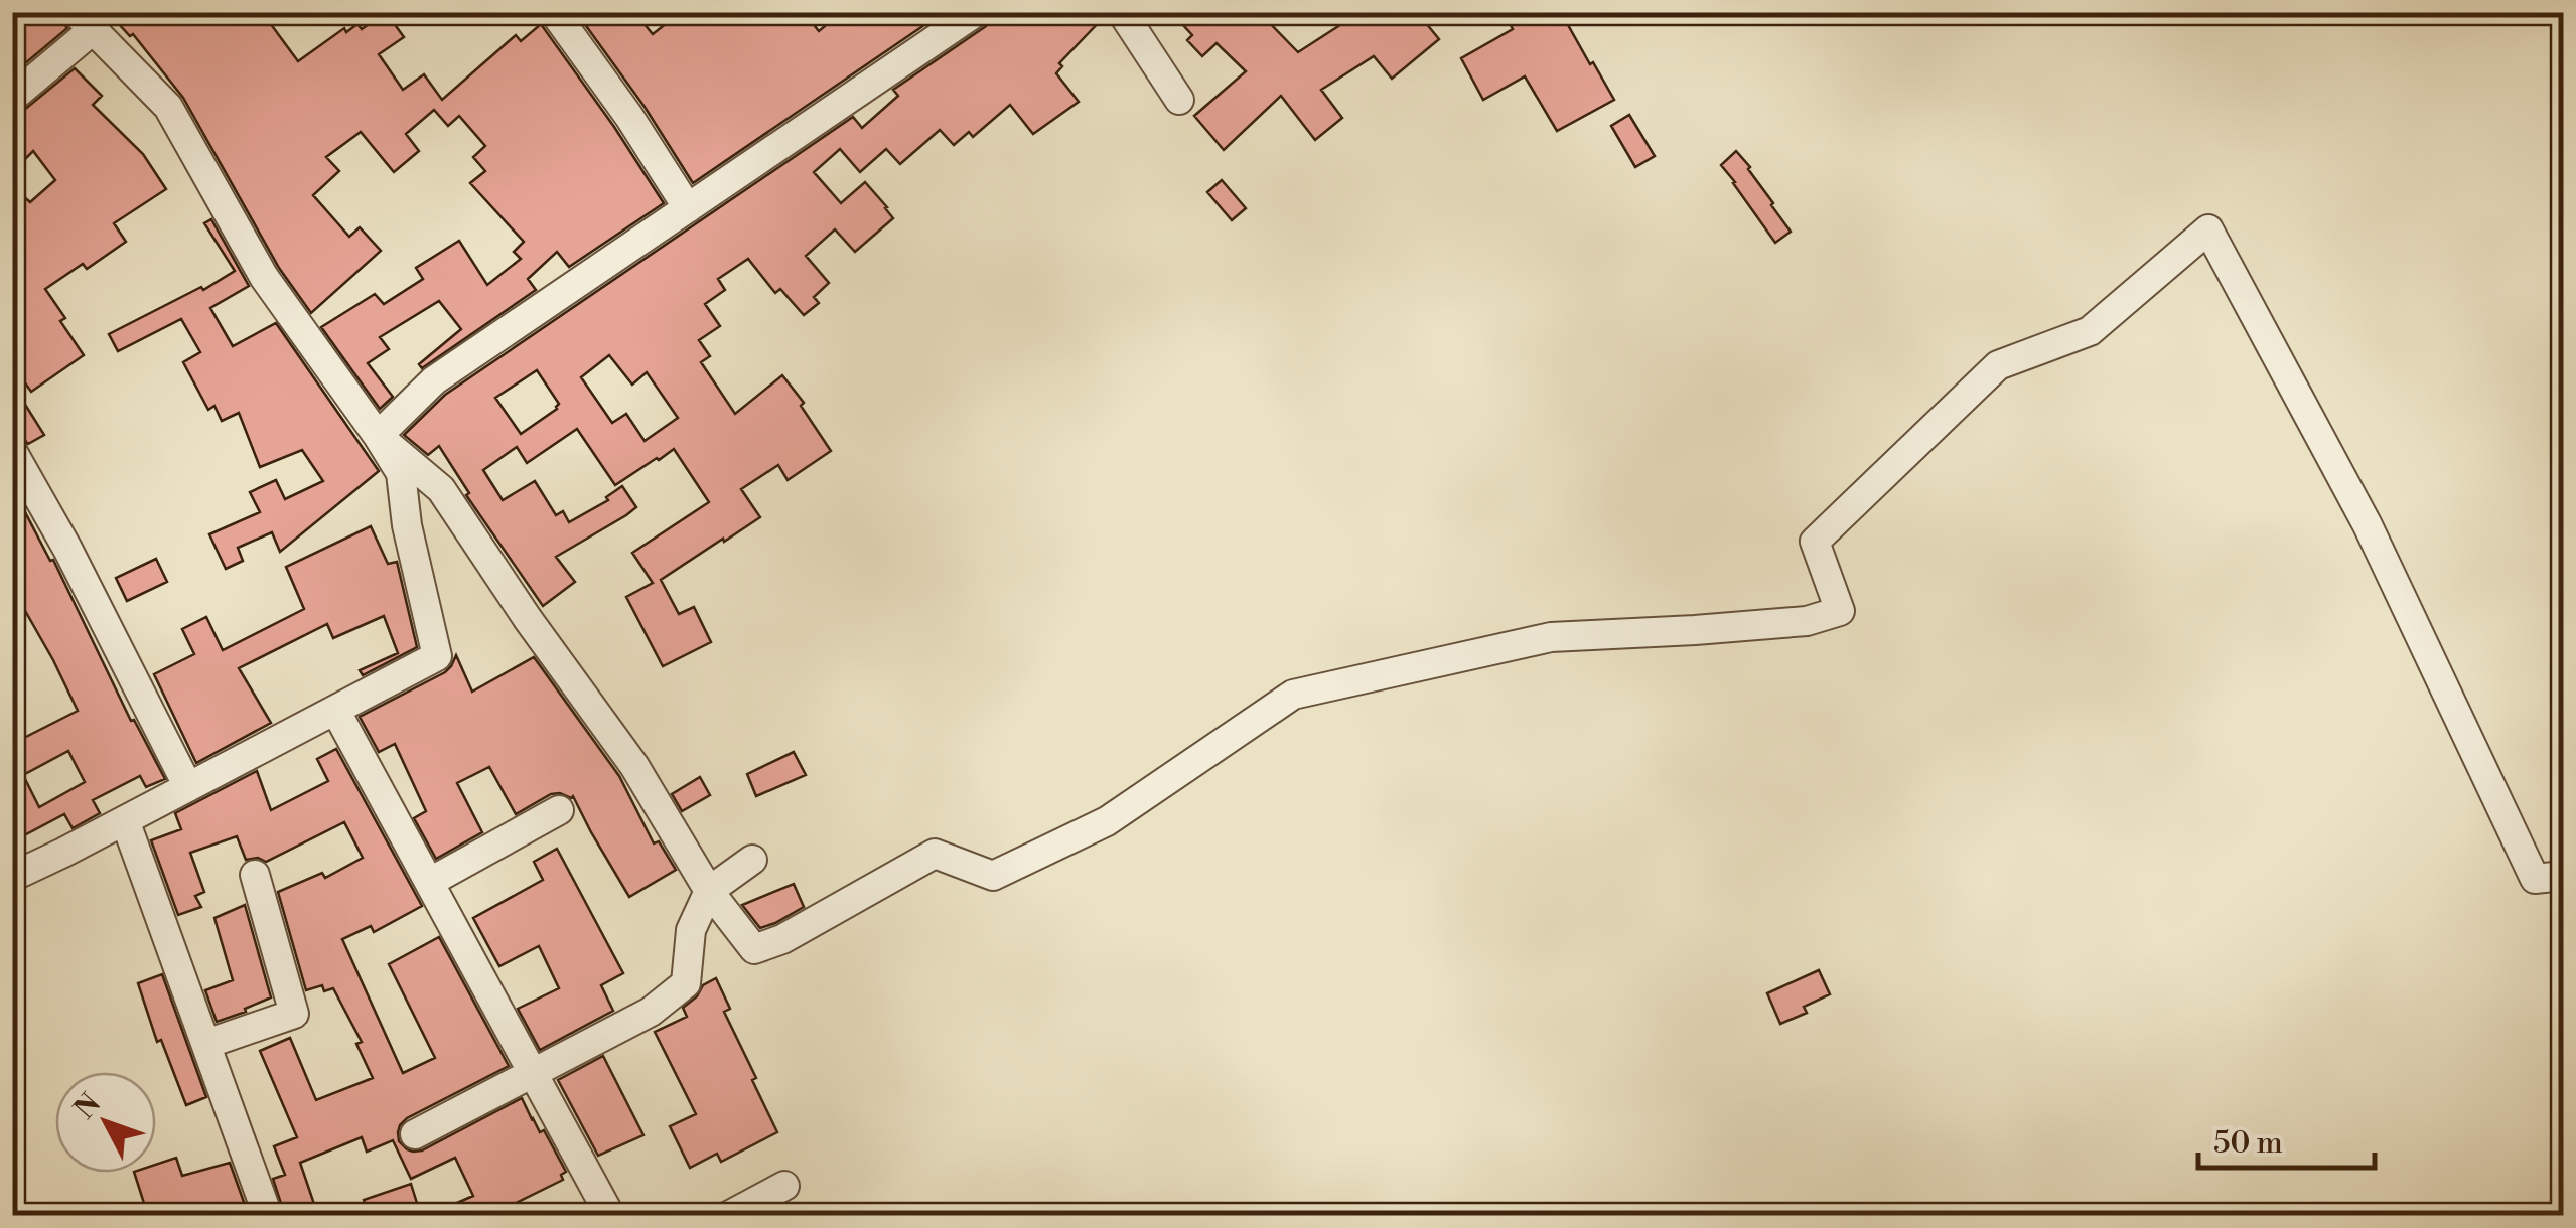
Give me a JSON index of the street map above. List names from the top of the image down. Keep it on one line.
{"scale_bar":"50 m","north":"top left"}
